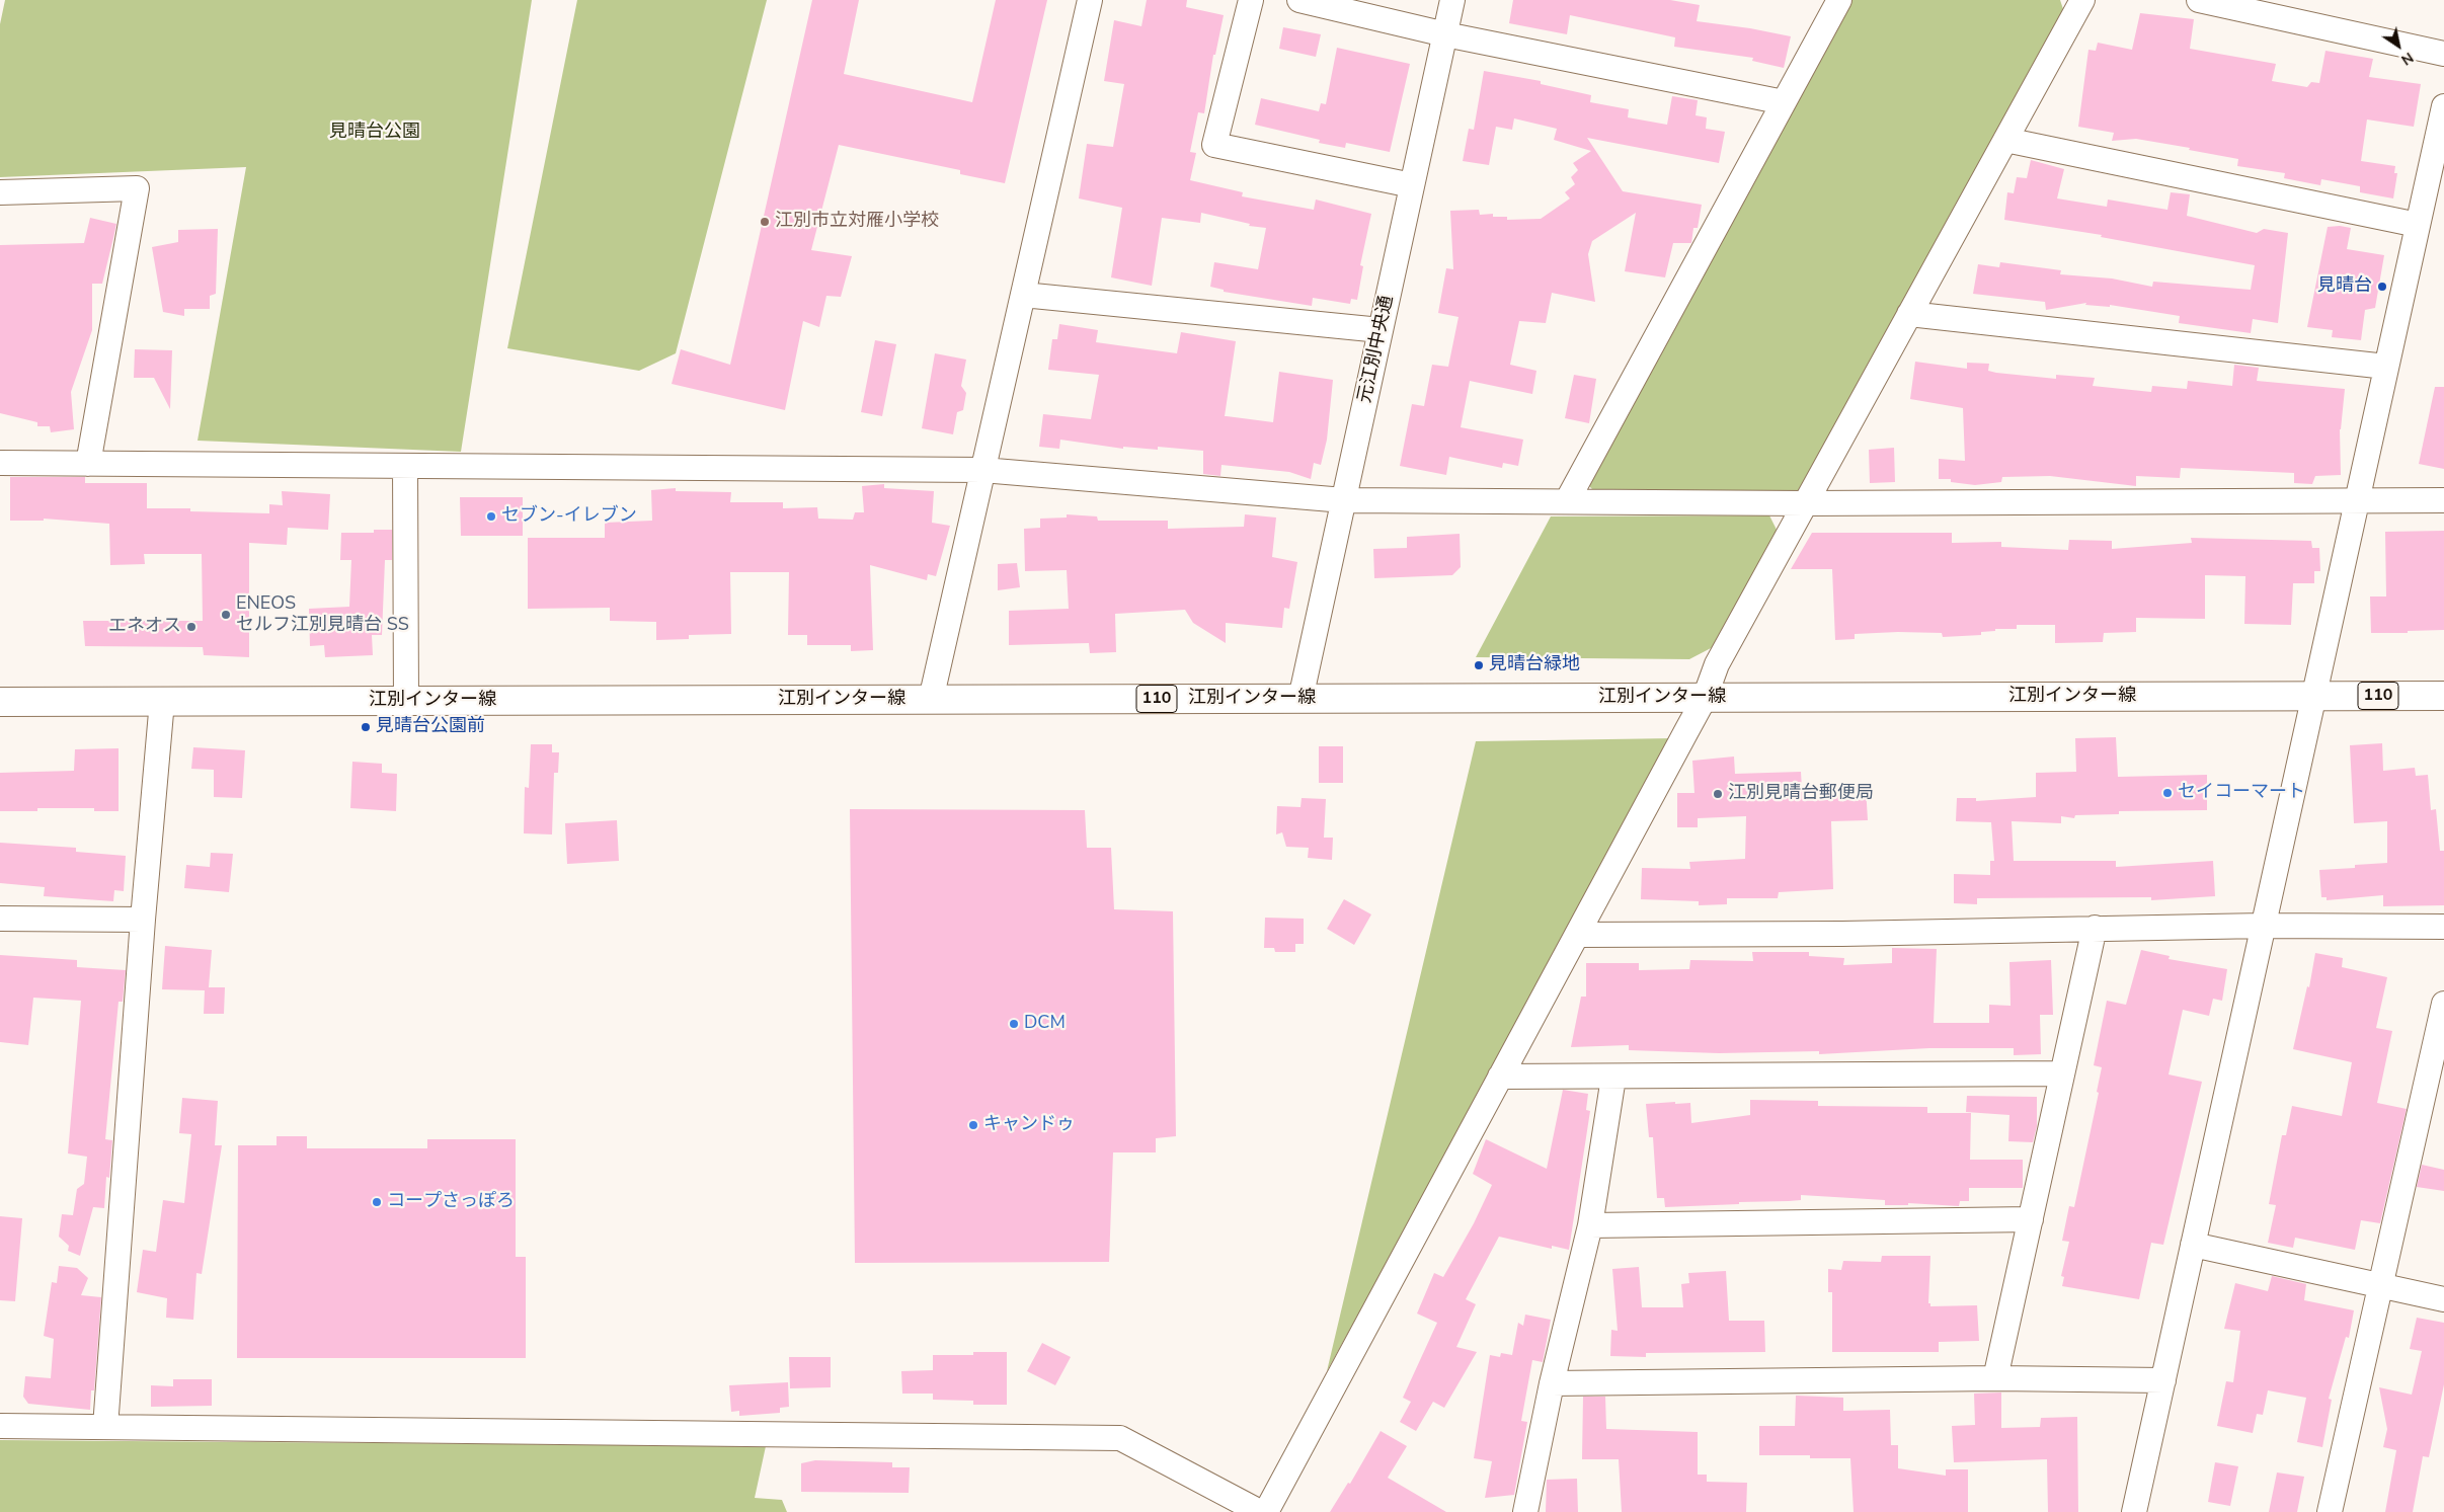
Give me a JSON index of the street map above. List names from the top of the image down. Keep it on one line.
{"streets":{"main road":["110","江別インター線"],"street":["元江別中央通"]},"crossings":[["元江別中央通","江別インター線"]],"parks":["見晴台公園"],"places":["江別市立対雁小学校","見晴台","セブン-イレブン","ENEOS セルフ江別見晴台 SS","エネオス","見晴台緑地","見晴台公園前","セイコーマート","江別見晴台郵便局","DCM","キャンドゥ","コープさっぽろ"],"north":"bottom right"}
